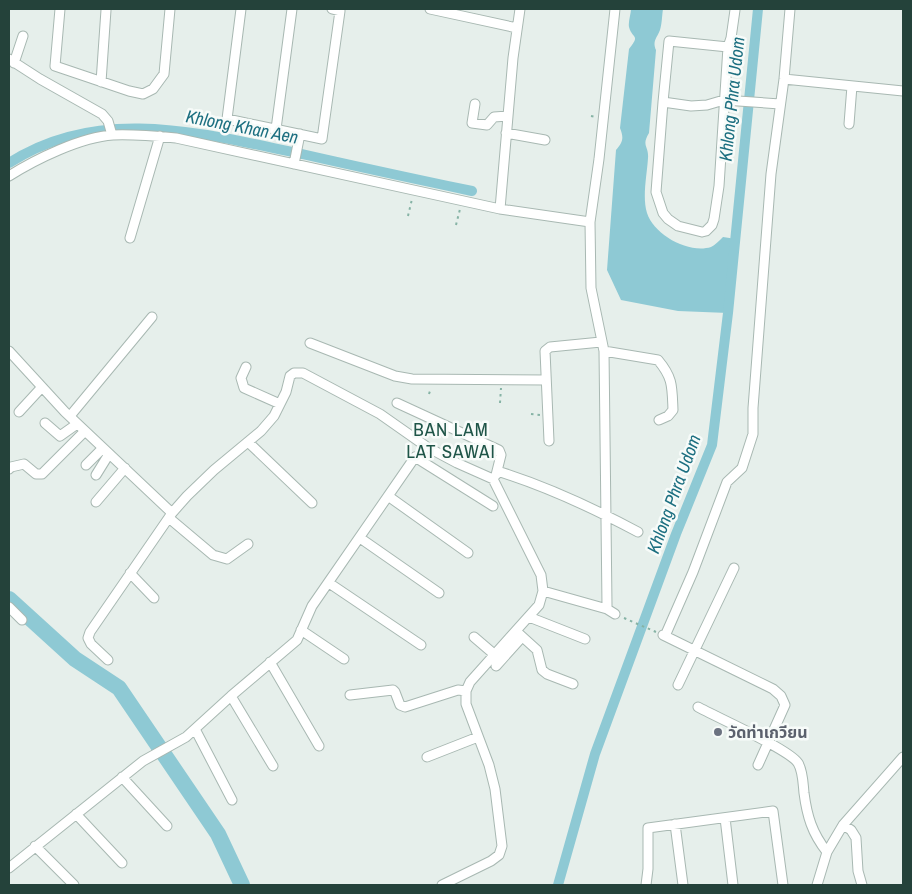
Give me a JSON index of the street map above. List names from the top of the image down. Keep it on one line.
{"districts":["BAN LAM LAT SAWAI"],"water":["Khlong Phra Udom","Khlong Khan Aen"],"places":["วัดท่าเกวียน"]}
